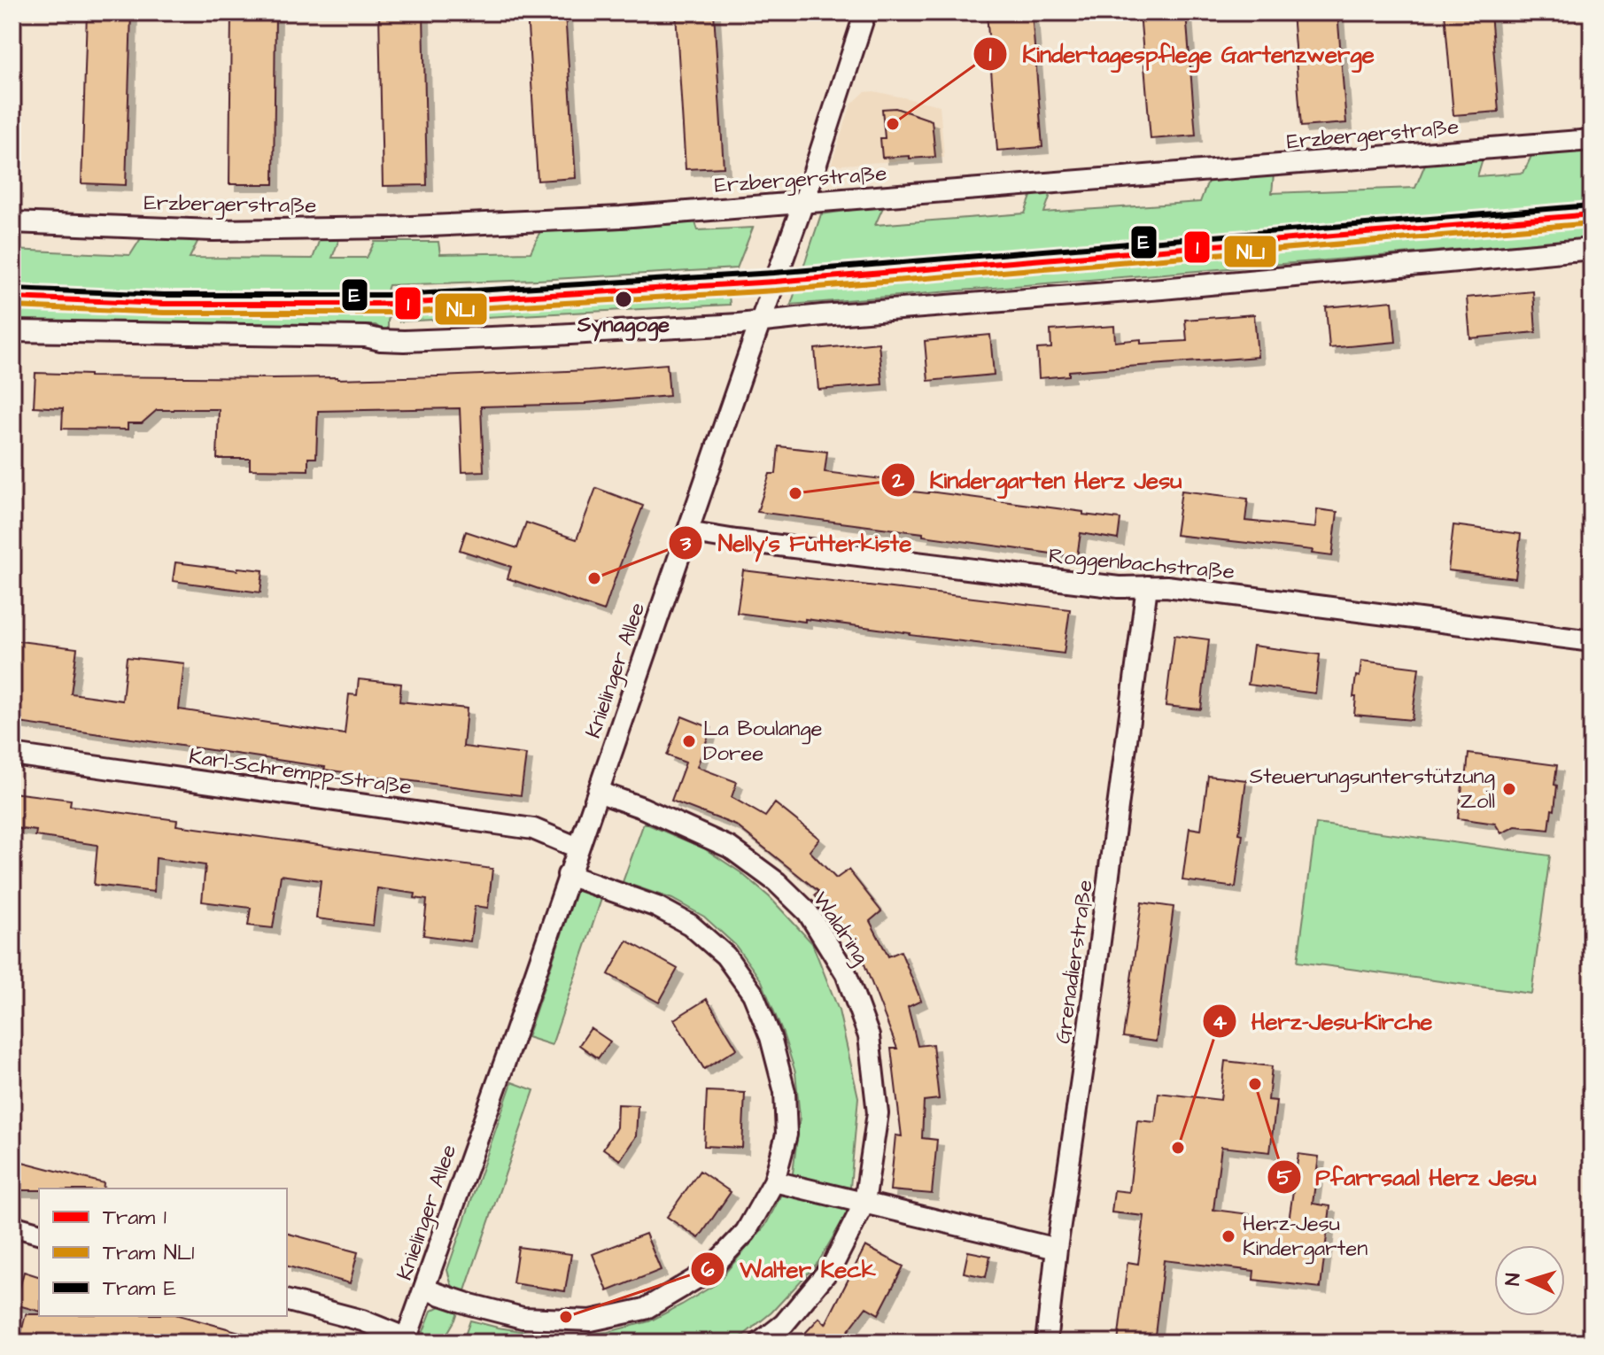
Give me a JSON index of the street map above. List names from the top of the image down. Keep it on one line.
{"streets":{"street":["Erzbergerstraße","Roggenbachstraße","Knielinger Allee","Karl-Schrempp-Straße","Waldring","Grenadierstraße"]},"crossings":[["Erzbergerstraße","Knielinger Allee"],["Roggenbachstraße","Knielinger Allee"],["Roggenbachstraße","Grenadierstraße"],["Knielinger Allee","Karl-Schrempp-Straße"],["Knielinger Allee","Waldring"]],"places":["Kindertagespflege Gartenzwerge","Synagoge","Kindergarten Herz Jesu","Nelly's Futterkiste","La Boulange Doree","Steuerungsunterstützung Zoll","Pfarrsaal Herz Jesu","Herz-Jesu-Kirche","Herz-Jesu Kindergarten","Walter Keck"],"lines":["tram line E","tram line 1","tram line NL1"],"legend":["Tram 1","Tram NL1","Tram E"],"north":"left"}
